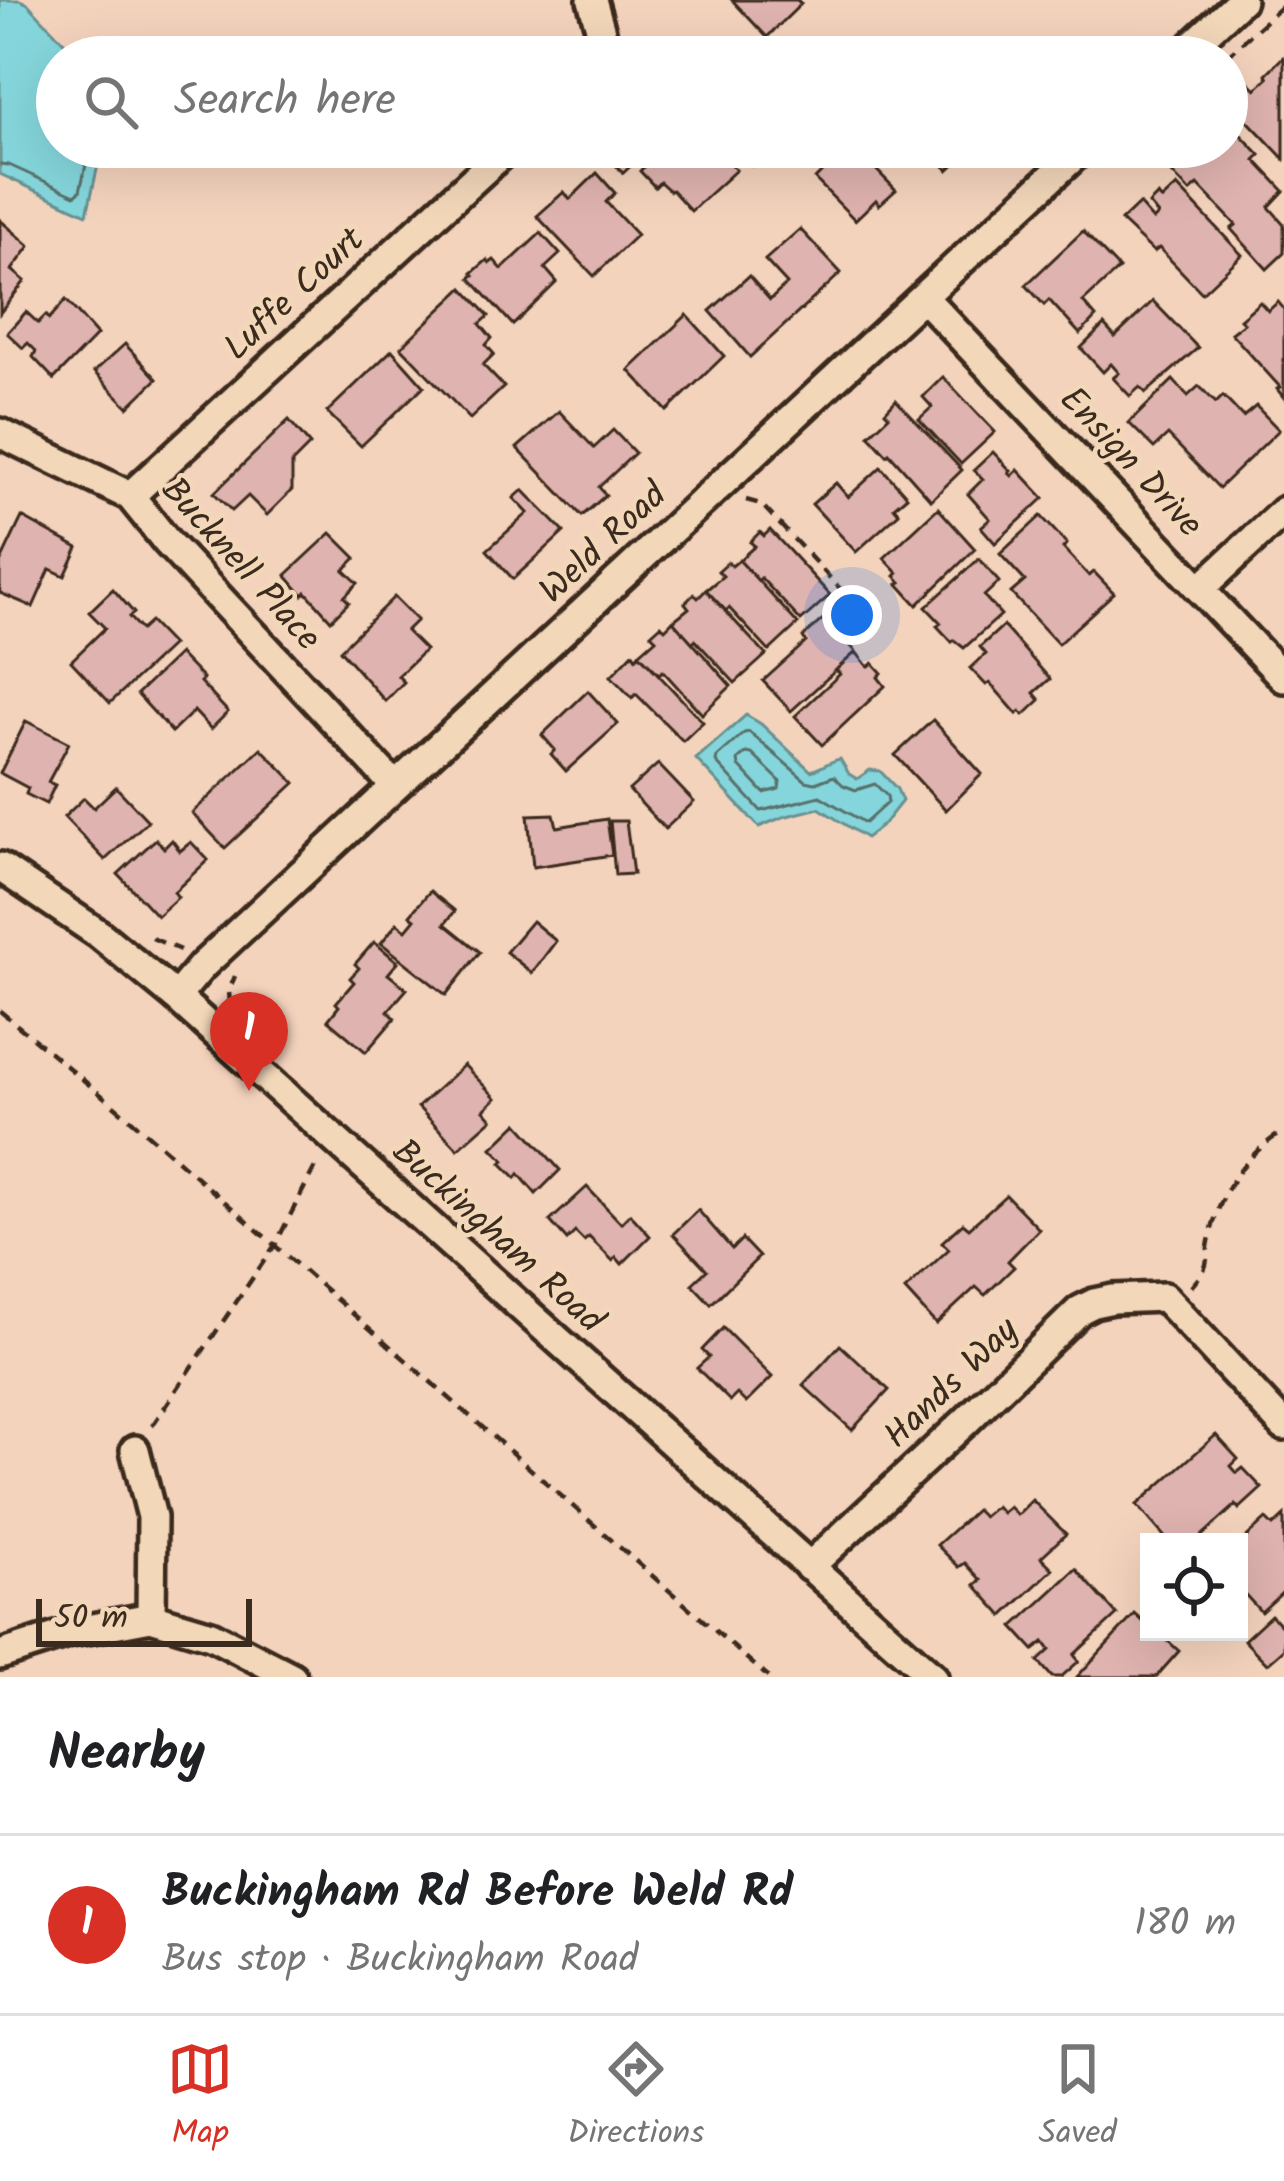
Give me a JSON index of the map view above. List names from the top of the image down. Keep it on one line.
{"streets":{"street":["Luffe Court","Ensign Drive","Weld Road","Bucknell Place","Buckingham Road","Hands Way"]},"crossings":[["Luffe Court","Bucknell Place"],["Ensign Drive","Weld Road"],["Weld Road","Bucknell Place"],["Weld Road","Buckingham Road"],["Buckingham Road","Hands Way"]],"scale_bar":"50 m","page":{"search":"Search here","pins":"1","scale":"50 m","heading":"Nearby","list":[{"mark":"1","name":"Buckingham Rd Before Weld Rd","note":"Bus stop · Buckingham Road","value":"180 m"}],"nav":["Map","Directions","Saved"]}}
